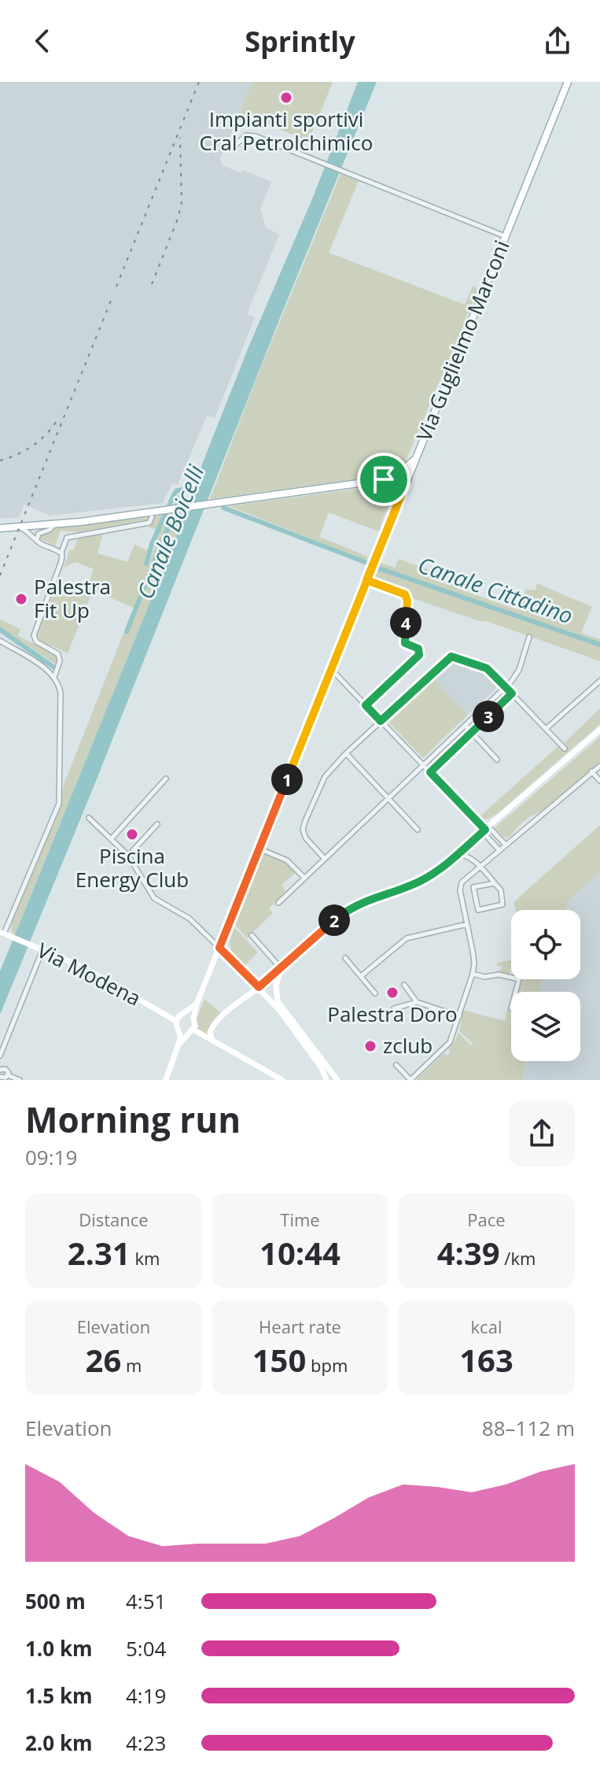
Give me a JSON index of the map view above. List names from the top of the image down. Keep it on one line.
{"streets":{"main road":["Via Guglielmo Marconi","Via Modena"]},"water":["Canale Boicelli","Canale Cittadino"],"places":["Impianti sportivi Cral Petrolchimico","Palestra Fit Up","Piscina Energy Club","Palestra Doro","zclub"],"page":{"header":"Sprintly","pins":["4","3","1","2"],"heading":["Morning run","09:19"],"stats":[["Distance","2.31 km"],["Time","10:44"],["Pace","4:39 /km"],["Elevation","26 m"],["Heart rate","150 bpm"],["kcal","163"]],"chart":["Elevation","88–112 m"],"list":[{"name":"500 m","note":"4:51"},{"name":"1.0 km","note":"5:04"},{"name":"1.5 km","note":"4:19"},{"name":"2.0 km","note":"4:23"}]}}
